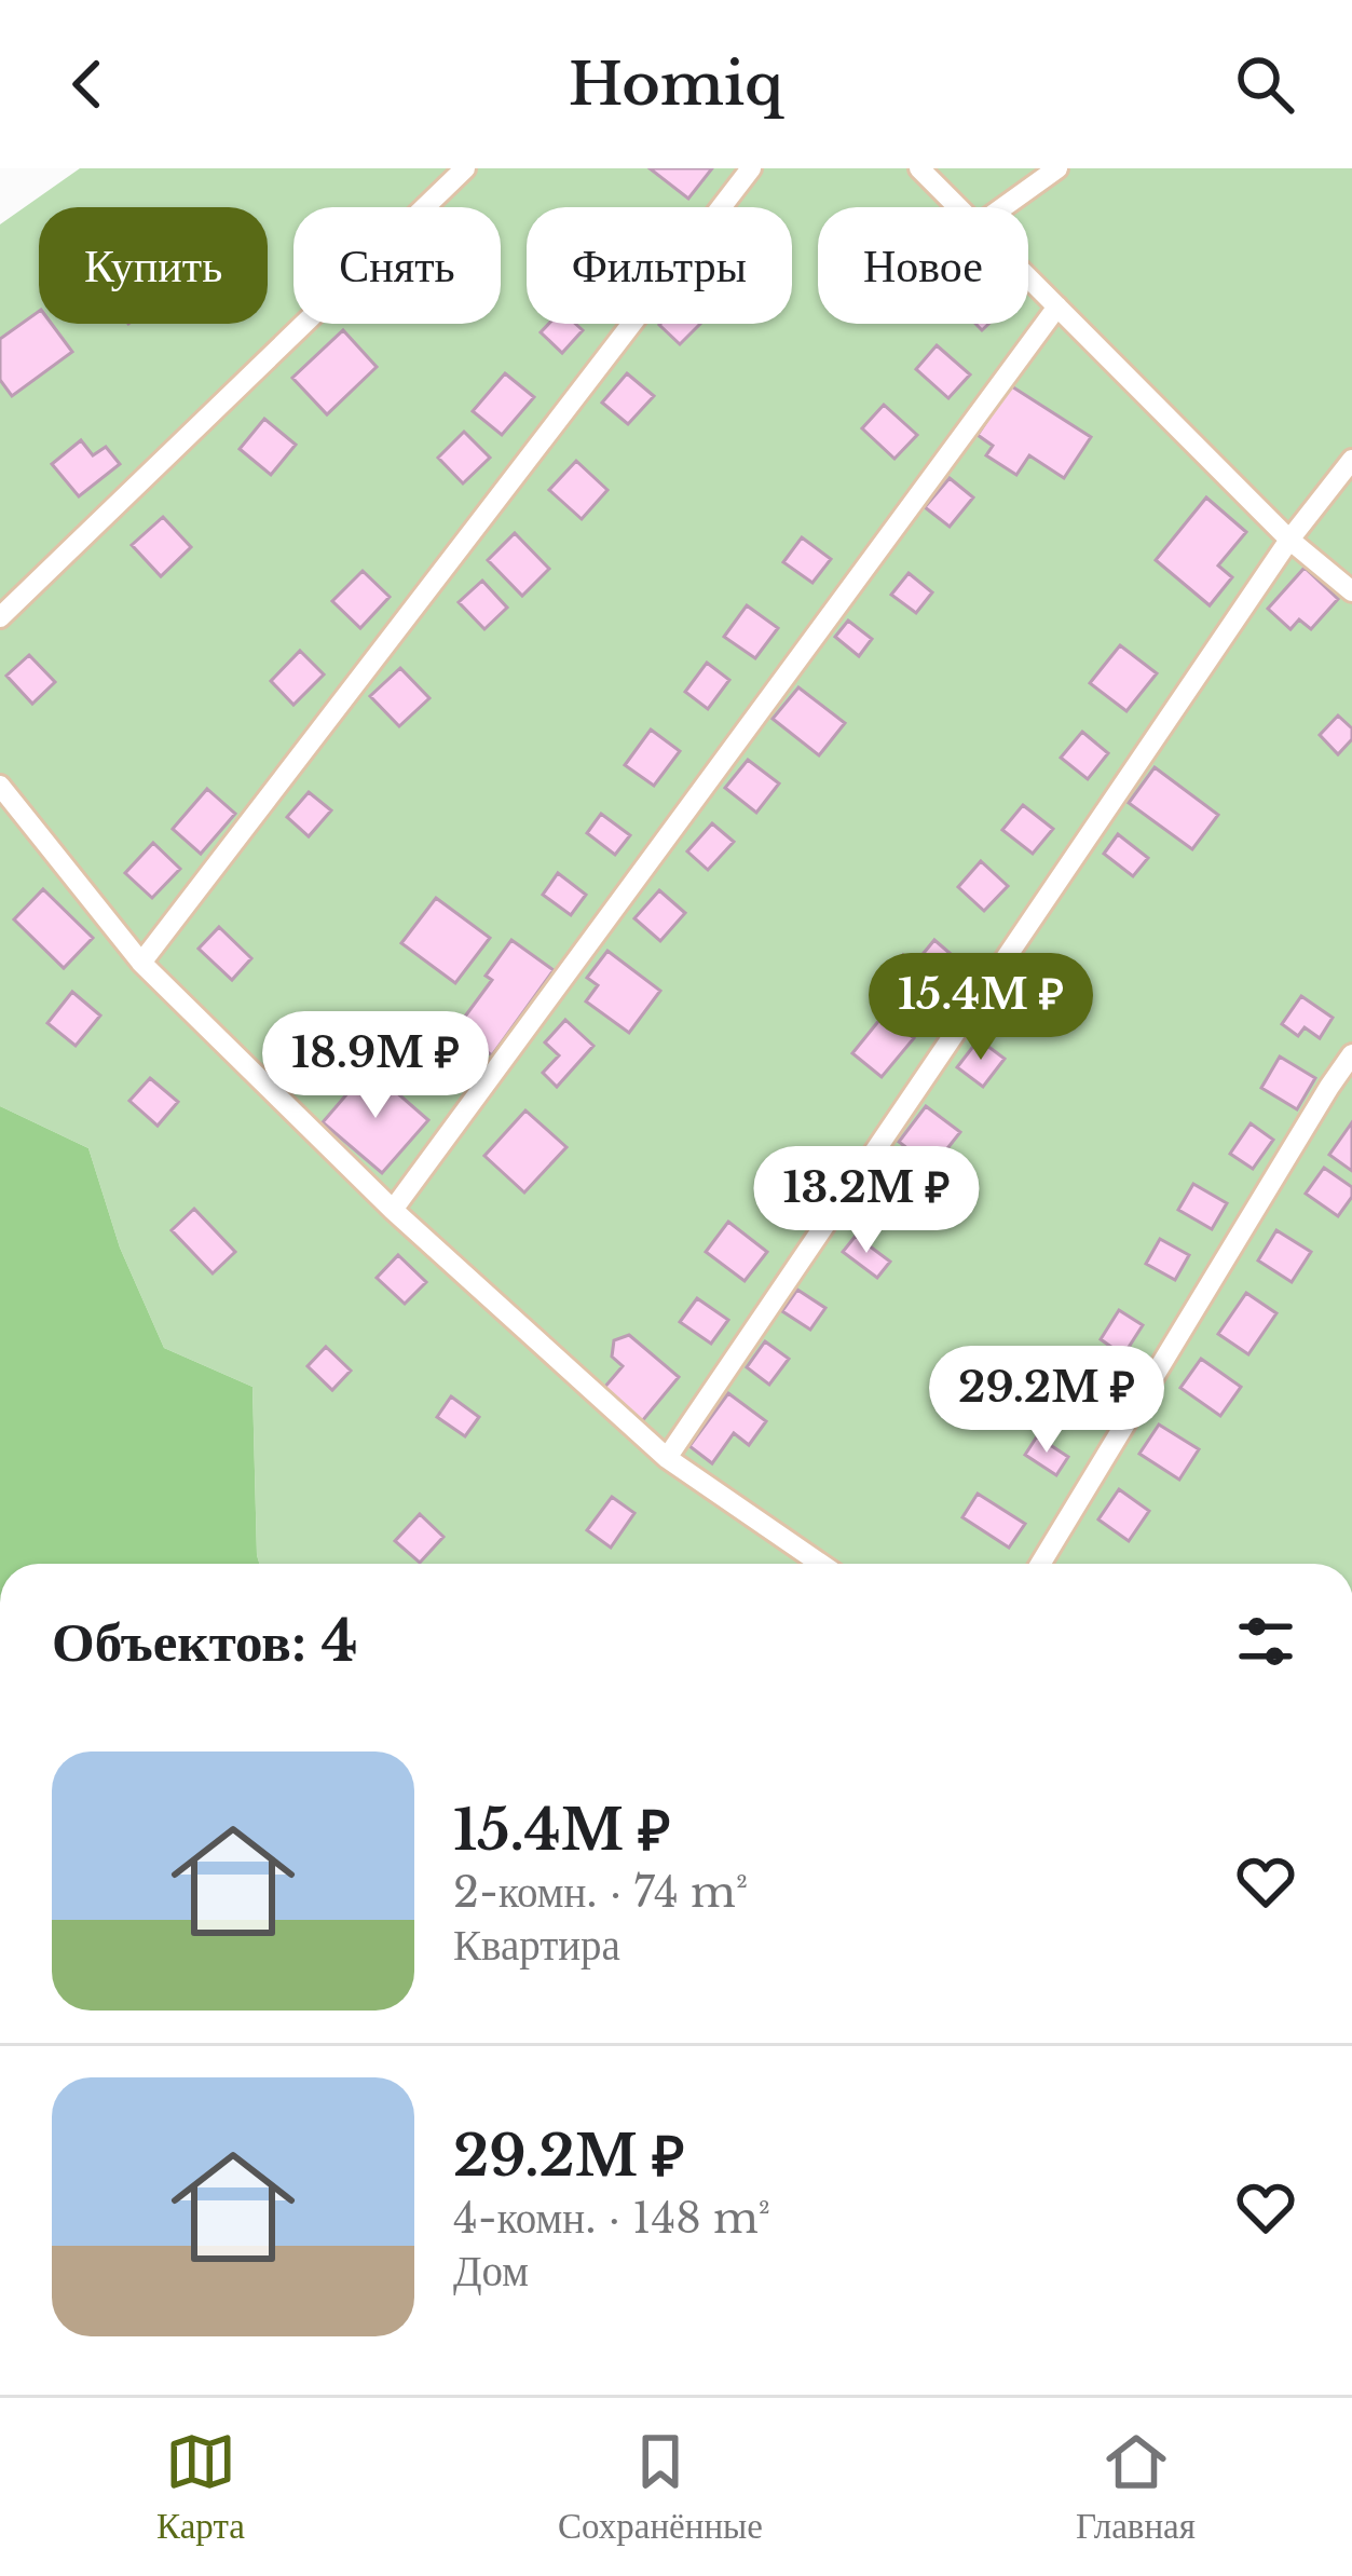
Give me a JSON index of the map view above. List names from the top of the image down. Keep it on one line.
{"page":{"header":"Homiq","chip":["Купить","Снять","Фильтры","Новое"],"price":["15.4M ₽","18.9M ₽","13.2M ₽","29.2M ₽"],"heading":"Объектов: 4","list":[{"name":"15.4M ₽","note":"2-комн. · 74 m² · Квартира"},{"name":"29.2M ₽","note":"4-комн. · 148 m² · Дом"}],"tabs":["Карта","Сохранённые","Главная"]}}
